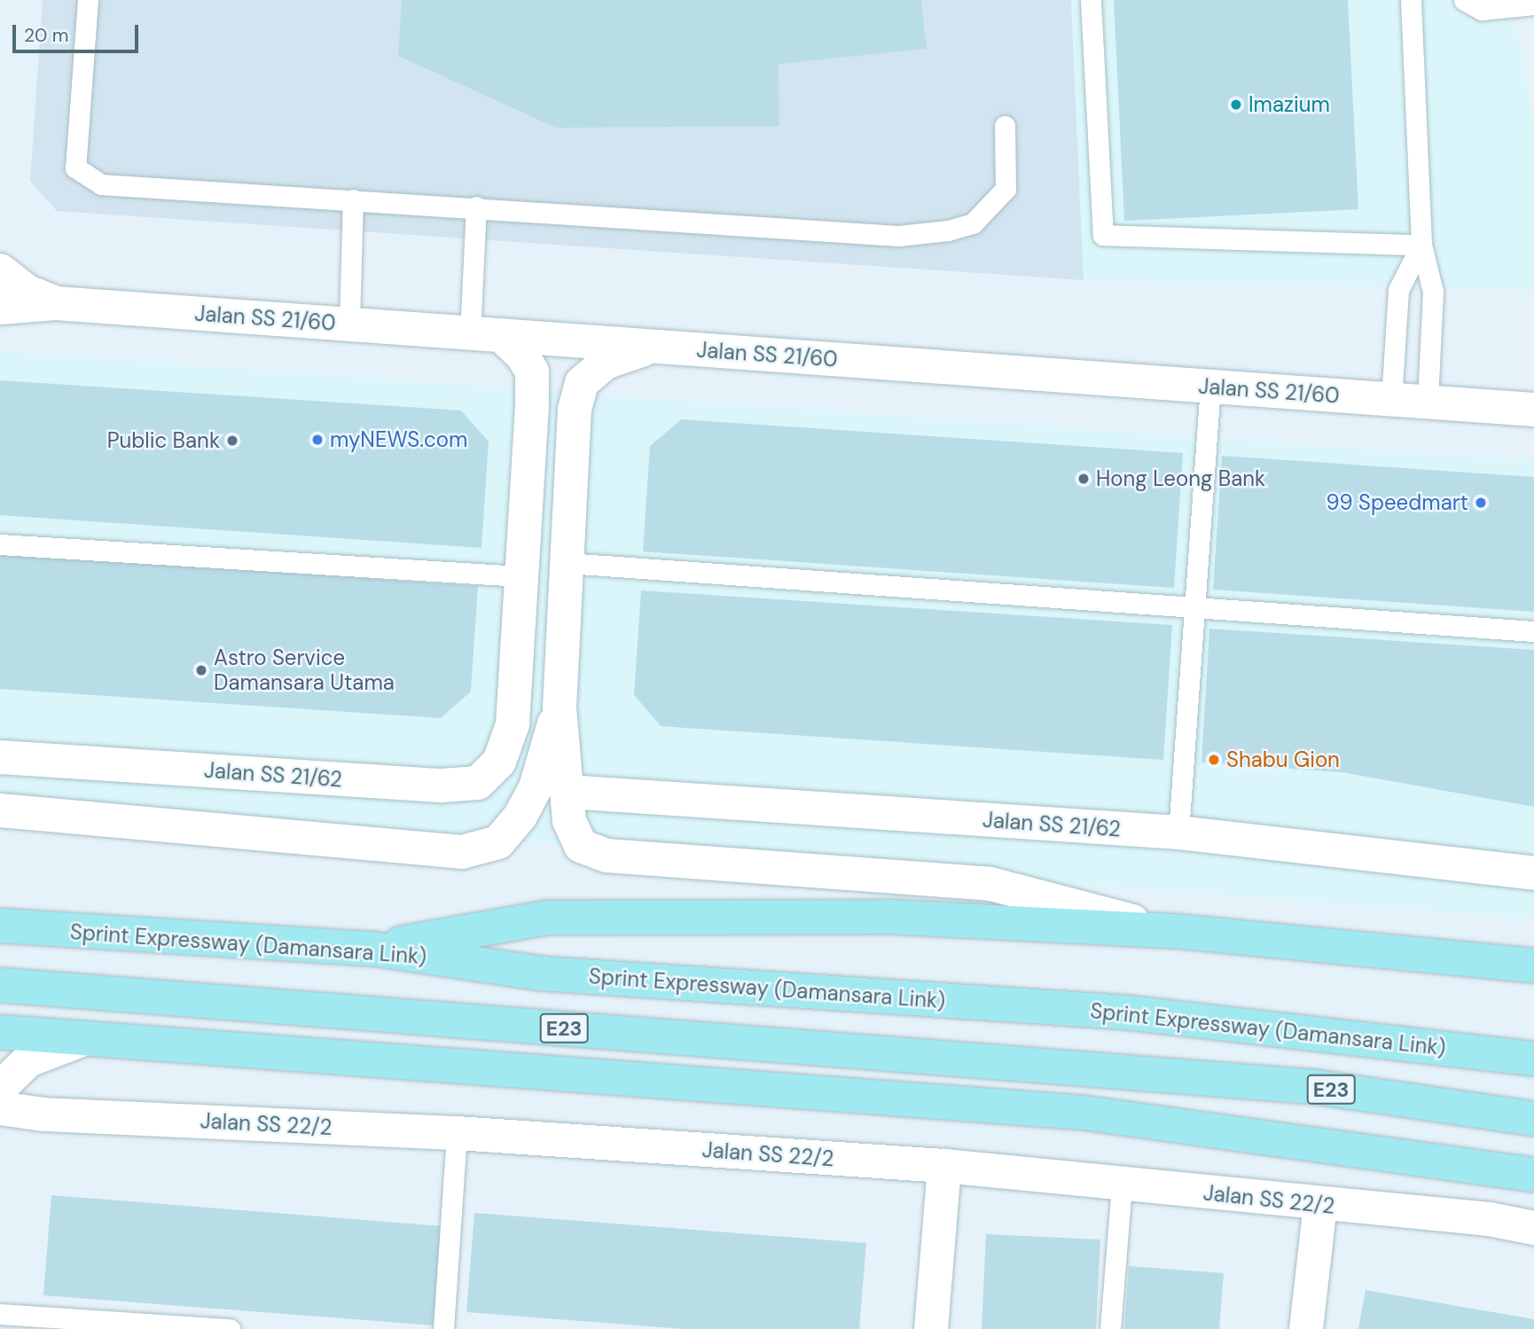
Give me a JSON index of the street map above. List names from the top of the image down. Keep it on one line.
{"streets":{"highway":["Sprint Expressway (Damansara Link)","E23"],"street":["Jalan SS 21/60","Jalan SS 21/62","Jalan SS 22/2"]},"crossings":[["Jalan SS 21/60","Jalan SS 21/62"]],"places":["Imazium","myNEWS.com","Public Bank","Hong Leong Bank","99 Speedmart","Astro Service Damansara Utama","Shabu Gion"],"scale_bar":"20 m"}
